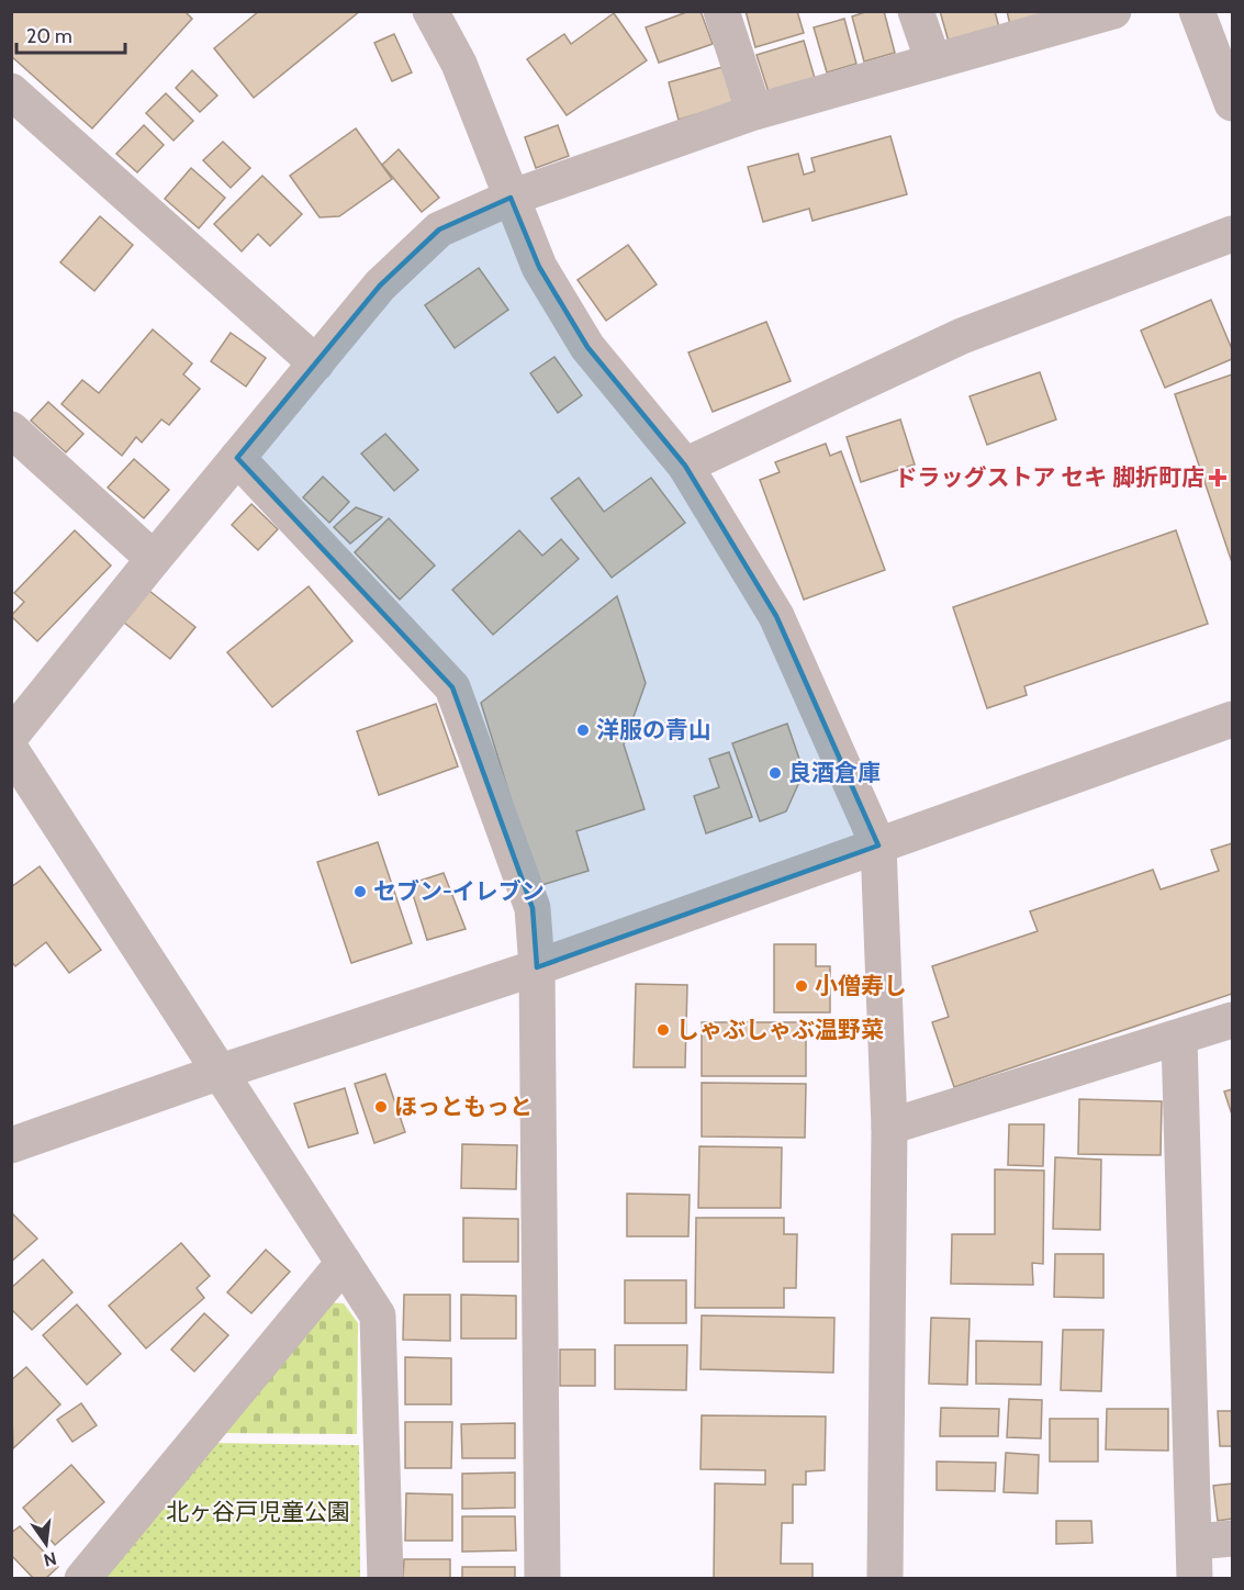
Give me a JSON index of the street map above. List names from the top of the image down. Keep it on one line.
{"parks":["北ヶ谷戸児童公園"],"places":{"health":["ドラッグストア セキ 脚折町店"],"other":["洋服の青山","良酒倉庫","セブン-イレブン","小僧寿し","しゃぶしゃぶ温野菜","ほっともっと"]},"scale_bar":"20 m","north":"bottom"}
